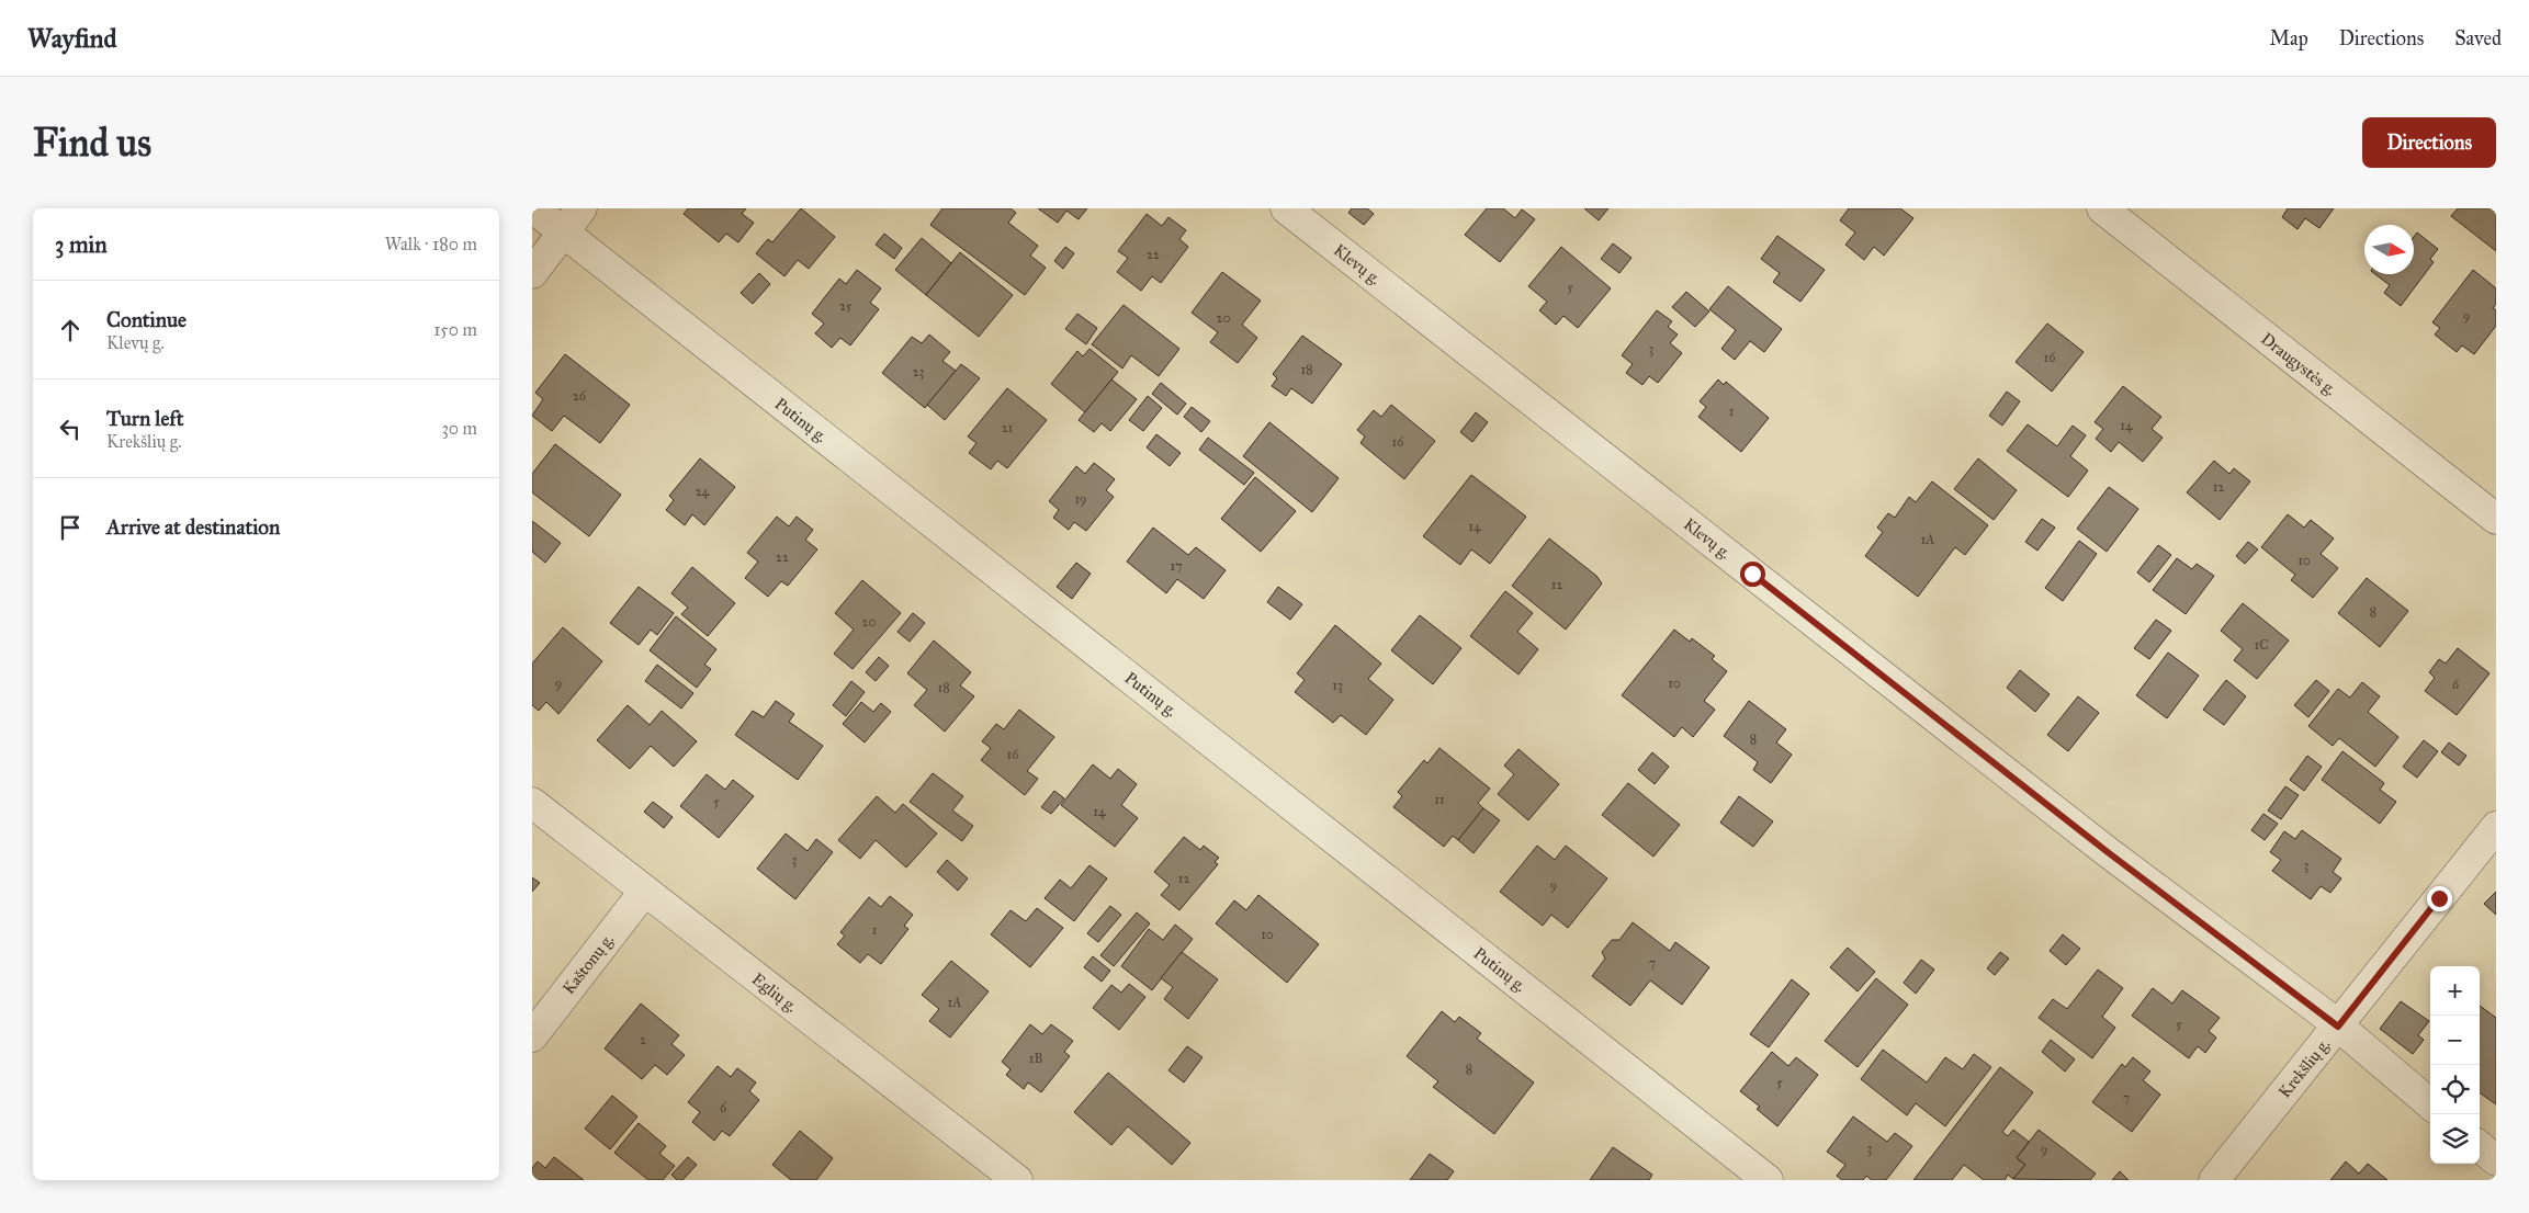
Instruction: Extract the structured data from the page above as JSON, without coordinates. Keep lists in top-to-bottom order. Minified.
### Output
{"streets":{"street":["Klevų g.","Draugystės g.","Putinų g.","Kaštonų g.","Eglių g.","Krekšlių g."]},"crossings":[["Klevų g.","Krekšlių g."],["Kaštonų g.","Eglių g."]],"house_numbers":["22","5","25","9","20","3","16","18","23","26","1","14","21","16","12","24","19","14","1A","22","10","17","12","8","20","1C","9","10","6","13","18","8","16","11","5","14","3","3","12","9","1","10","7","1A","5","2","1B","8","5","7","6","3","9"],"north":"right","page":{"header":"Wayfind","nav":["Map","Directions","Saved"],"buttons":"Directions","title":"Find us","heading":["3 min","Walk · 180 m"],"list":[["Continue","Klevų g.","150 m"],["Turn left","Krekšlių g.","30 m"],"Arrive at destination"],"map_buttons":["+","−"]}}
